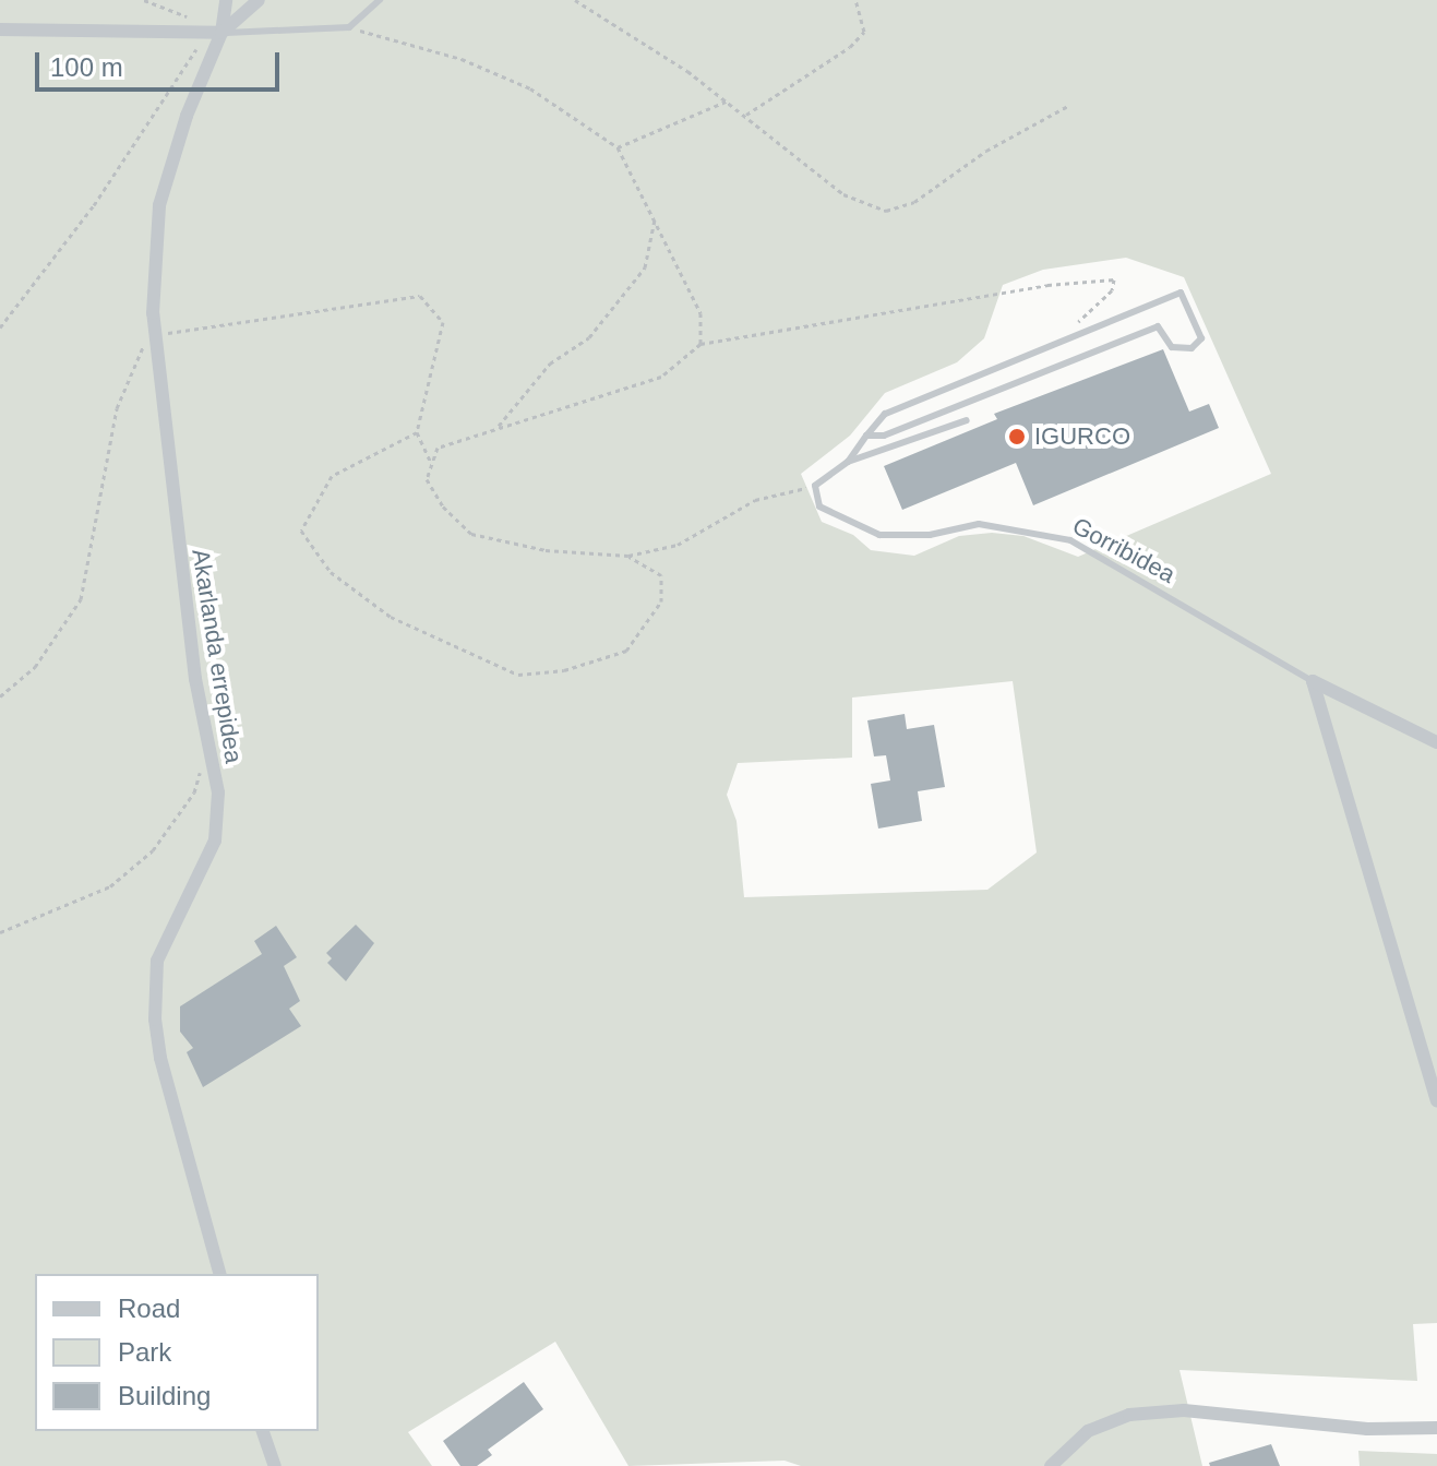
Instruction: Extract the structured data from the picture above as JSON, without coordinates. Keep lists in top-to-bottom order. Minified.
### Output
{"streets":{"street":["Akarlanda errepidea"],"lane":["Gorribidea"]},"places":["IGURCO"],"legend":["Road","Park","Building"],"scale_bar":"100 m"}
